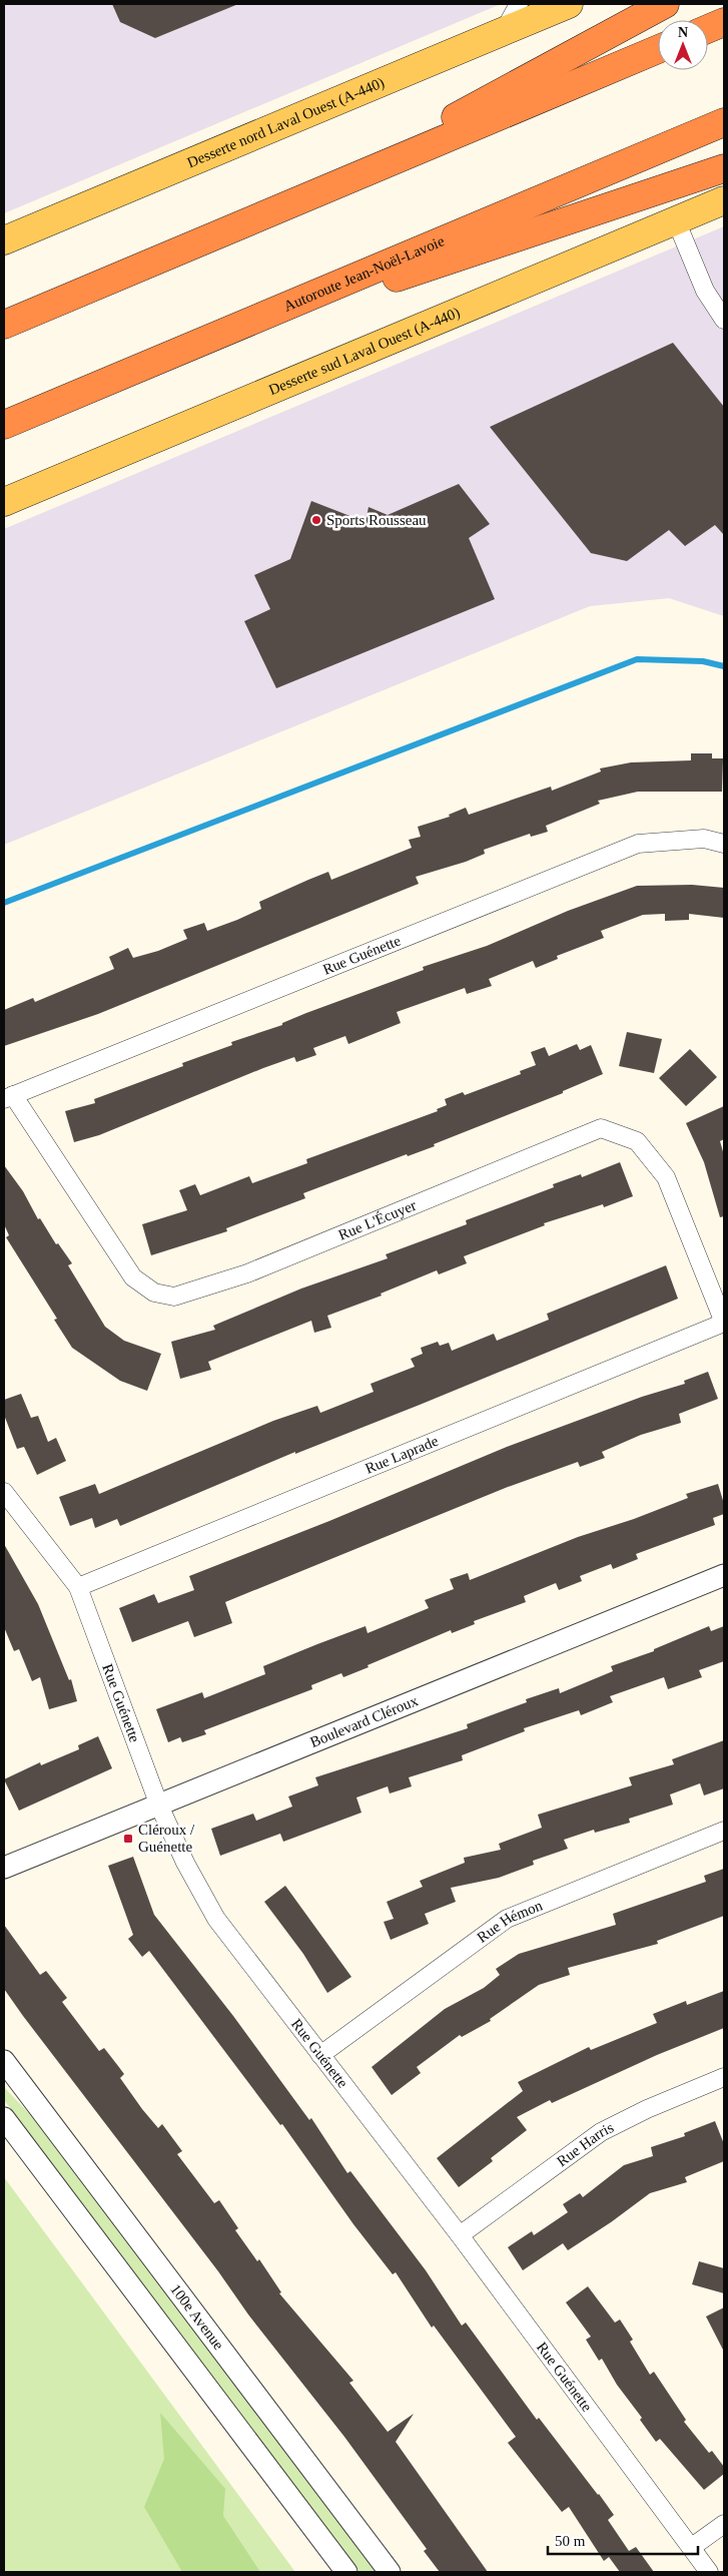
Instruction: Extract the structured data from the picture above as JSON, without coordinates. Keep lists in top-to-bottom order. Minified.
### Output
{"streets":{"highway":["Autoroute Jean-Noël-Lavoie"],"main road":["Desserte nord Laval Ouest (A-440)","Desserte sud Laval Ouest (A-440)"],"street":["Rue Guénette","Rue L'Écuyer","Rue Laprade","Boulevard Cléroux","Rue Hémon","Rue Harris","100e Avenue"]},"crossings":[["Rue Guénette","Rue L'Écuyer"],["Rue Guénette","Rue Laprade"],["Rue Guénette","Boulevard Cléroux"],["Rue Guénette","Rue Hémon"],["Rue Guénette","Rue Harris"],["Rue L'Écuyer","Rue Laprade"]],"places":{"other":["Sports Rousseau"],"transit":["Cléroux / Guénette"]},"scale_bar":"50 m","north":"top"}
